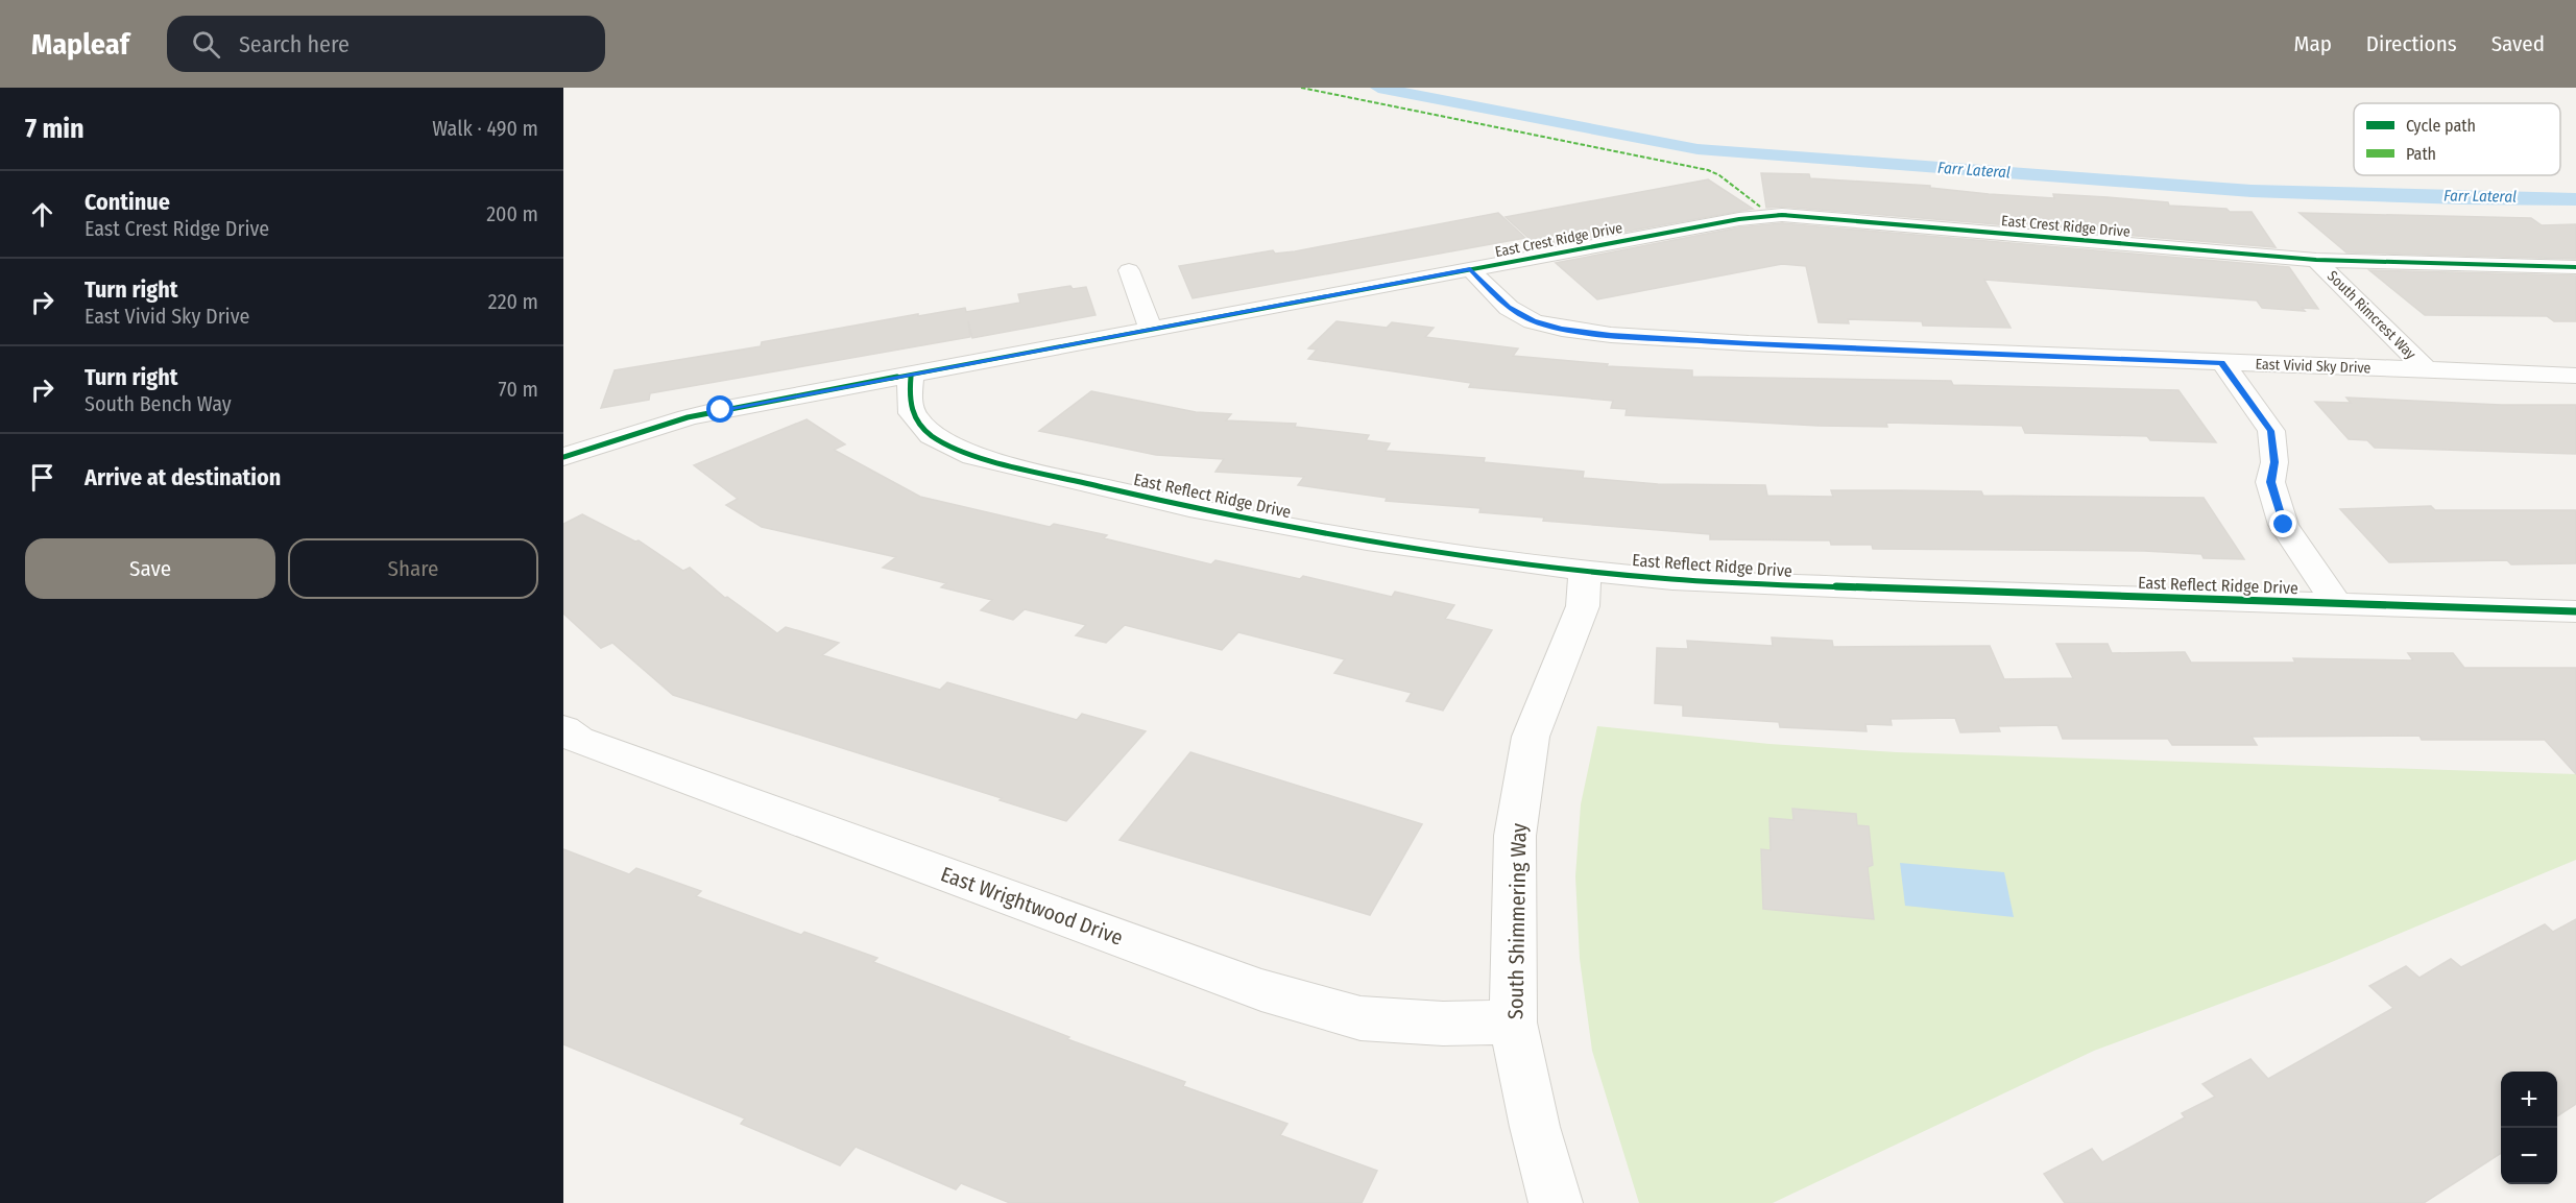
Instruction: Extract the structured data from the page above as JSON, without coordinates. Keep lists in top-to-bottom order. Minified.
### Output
{"streets":{"street":["East Crest Ridge Drive","South Rimcrest Way","East Vivid Sky Drive","East Reflect Ridge Drive","East Wrightwood Drive","South Shimmering Way"]},"crossings":[["East Crest Ridge Drive","South Rimcrest Way"],["East Crest Ridge Drive","East Vivid Sky Drive"],["East Crest Ridge Drive","East Reflect Ridge Drive"],["South Rimcrest Way","East Vivid Sky Drive"],["East Reflect Ridge Drive","South Shimmering Way"],["East Wrightwood Drive","South Shimmering Way"]],"water":["Farr Lateral"],"legend":["Cycle path","Path"],"page":{"header":"Mapleaf","search":"Search here","nav":["Map","Directions","Saved"],"heading":["7 min","Walk · 490 m"],"list":[["Continue","East Crest Ridge Drive","200 m"],["Turn right","East Vivid Sky Drive","220 m"],["Turn right","South Bench Way","70 m"],"Arrive at destination"],"buttons":["Save","Share"],"map_buttons":["+","−"]}}
